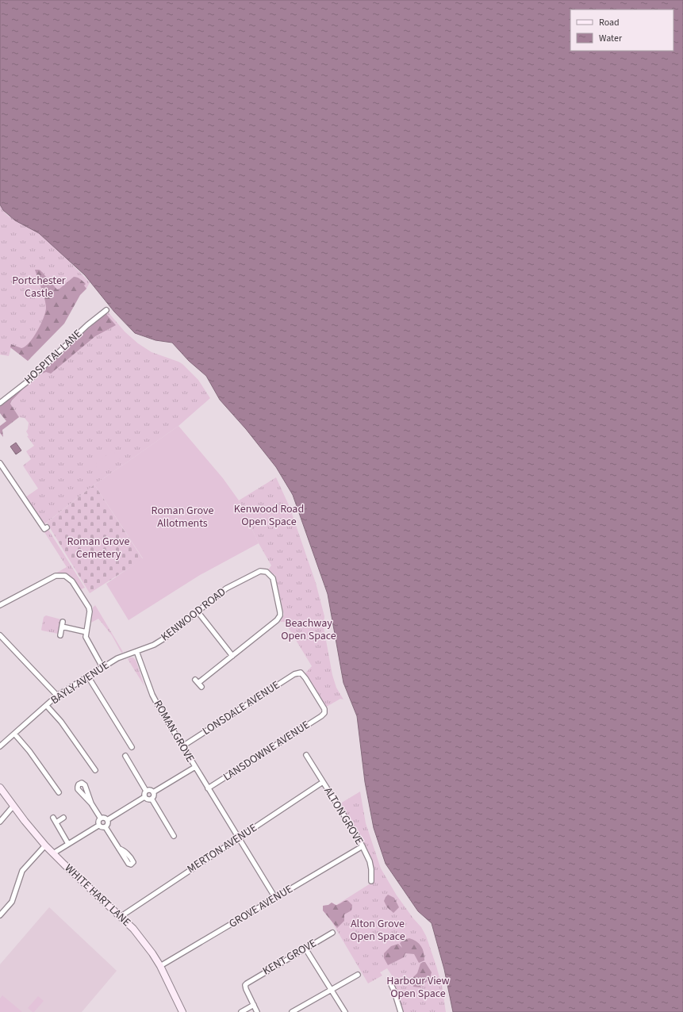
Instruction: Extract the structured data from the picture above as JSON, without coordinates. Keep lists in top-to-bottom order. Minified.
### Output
{"streets":{"street":["HOSPITAL LANE","KENWOOD ROAD","BAYLY AVENUE","LONSDALE AVENUE","ROMAN GROVE","LANSDOWNE AVENUE","ALTON GROVE","MERTON AVENUE","WHITE HART LANE","GROVE AVENUE","KENT GROVE"]},"crossings":[["KENWOOD ROAD","BAYLY AVENUE"],["KENWOOD ROAD","ROMAN GROVE"],["BAYLY AVENUE","ROMAN GROVE"],["LONSDALE AVENUE","ROMAN GROVE"],["LONSDALE AVENUE","LANSDOWNE AVENUE"],["ROMAN GROVE","LANSDOWNE AVENUE"],["ROMAN GROVE","MERTON AVENUE"],["ROMAN GROVE","GROVE AVENUE"],["ALTON GROVE","MERTON AVENUE"],["ALTON GROVE","GROVE AVENUE"],["MERTON AVENUE","WHITE HART LANE"],["WHITE HART LANE","GROVE AVENUE"]],"parks":["Portchester Castle","Kenwood Road Open Space","Roman Grove Allotments","Roman Grove Cemetery","Beachway Open Space","Alton Grove Open Space","Harbour View Open Space"],"legend":["Road","Water"]}
